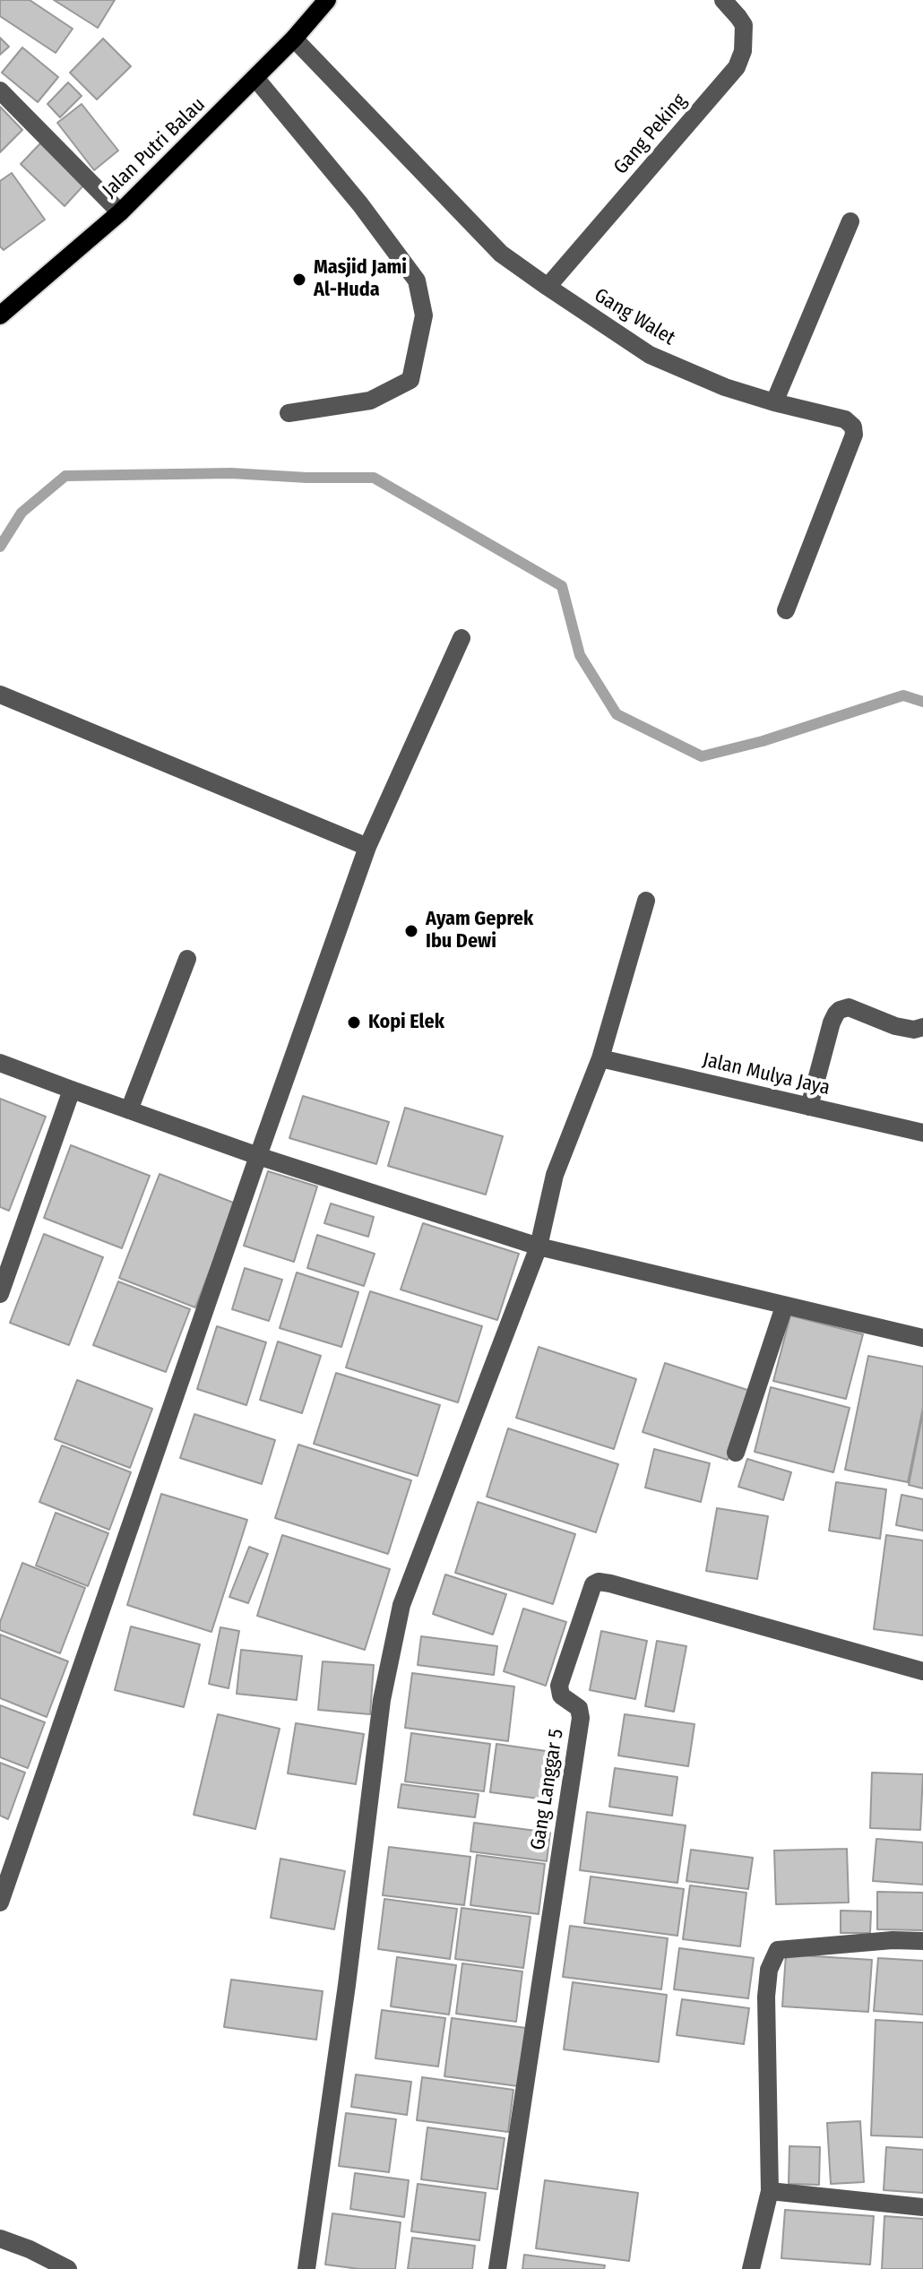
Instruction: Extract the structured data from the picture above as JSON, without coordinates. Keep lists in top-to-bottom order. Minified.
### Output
{"streets":{"main road":["Jalan Putri Balau"],"street":["Gang Peking","Gang Walet","Jalan Mulya Jaya","Gang Langgar 5"]},"crossings":[["Gang Peking","Gang Walet"],["Jalan Putri Balau","Gang Walet"]],"places":["Masjid Jami Al-Huda","Ayam Geprek Ibu Dewi","Kopi Elek"]}
